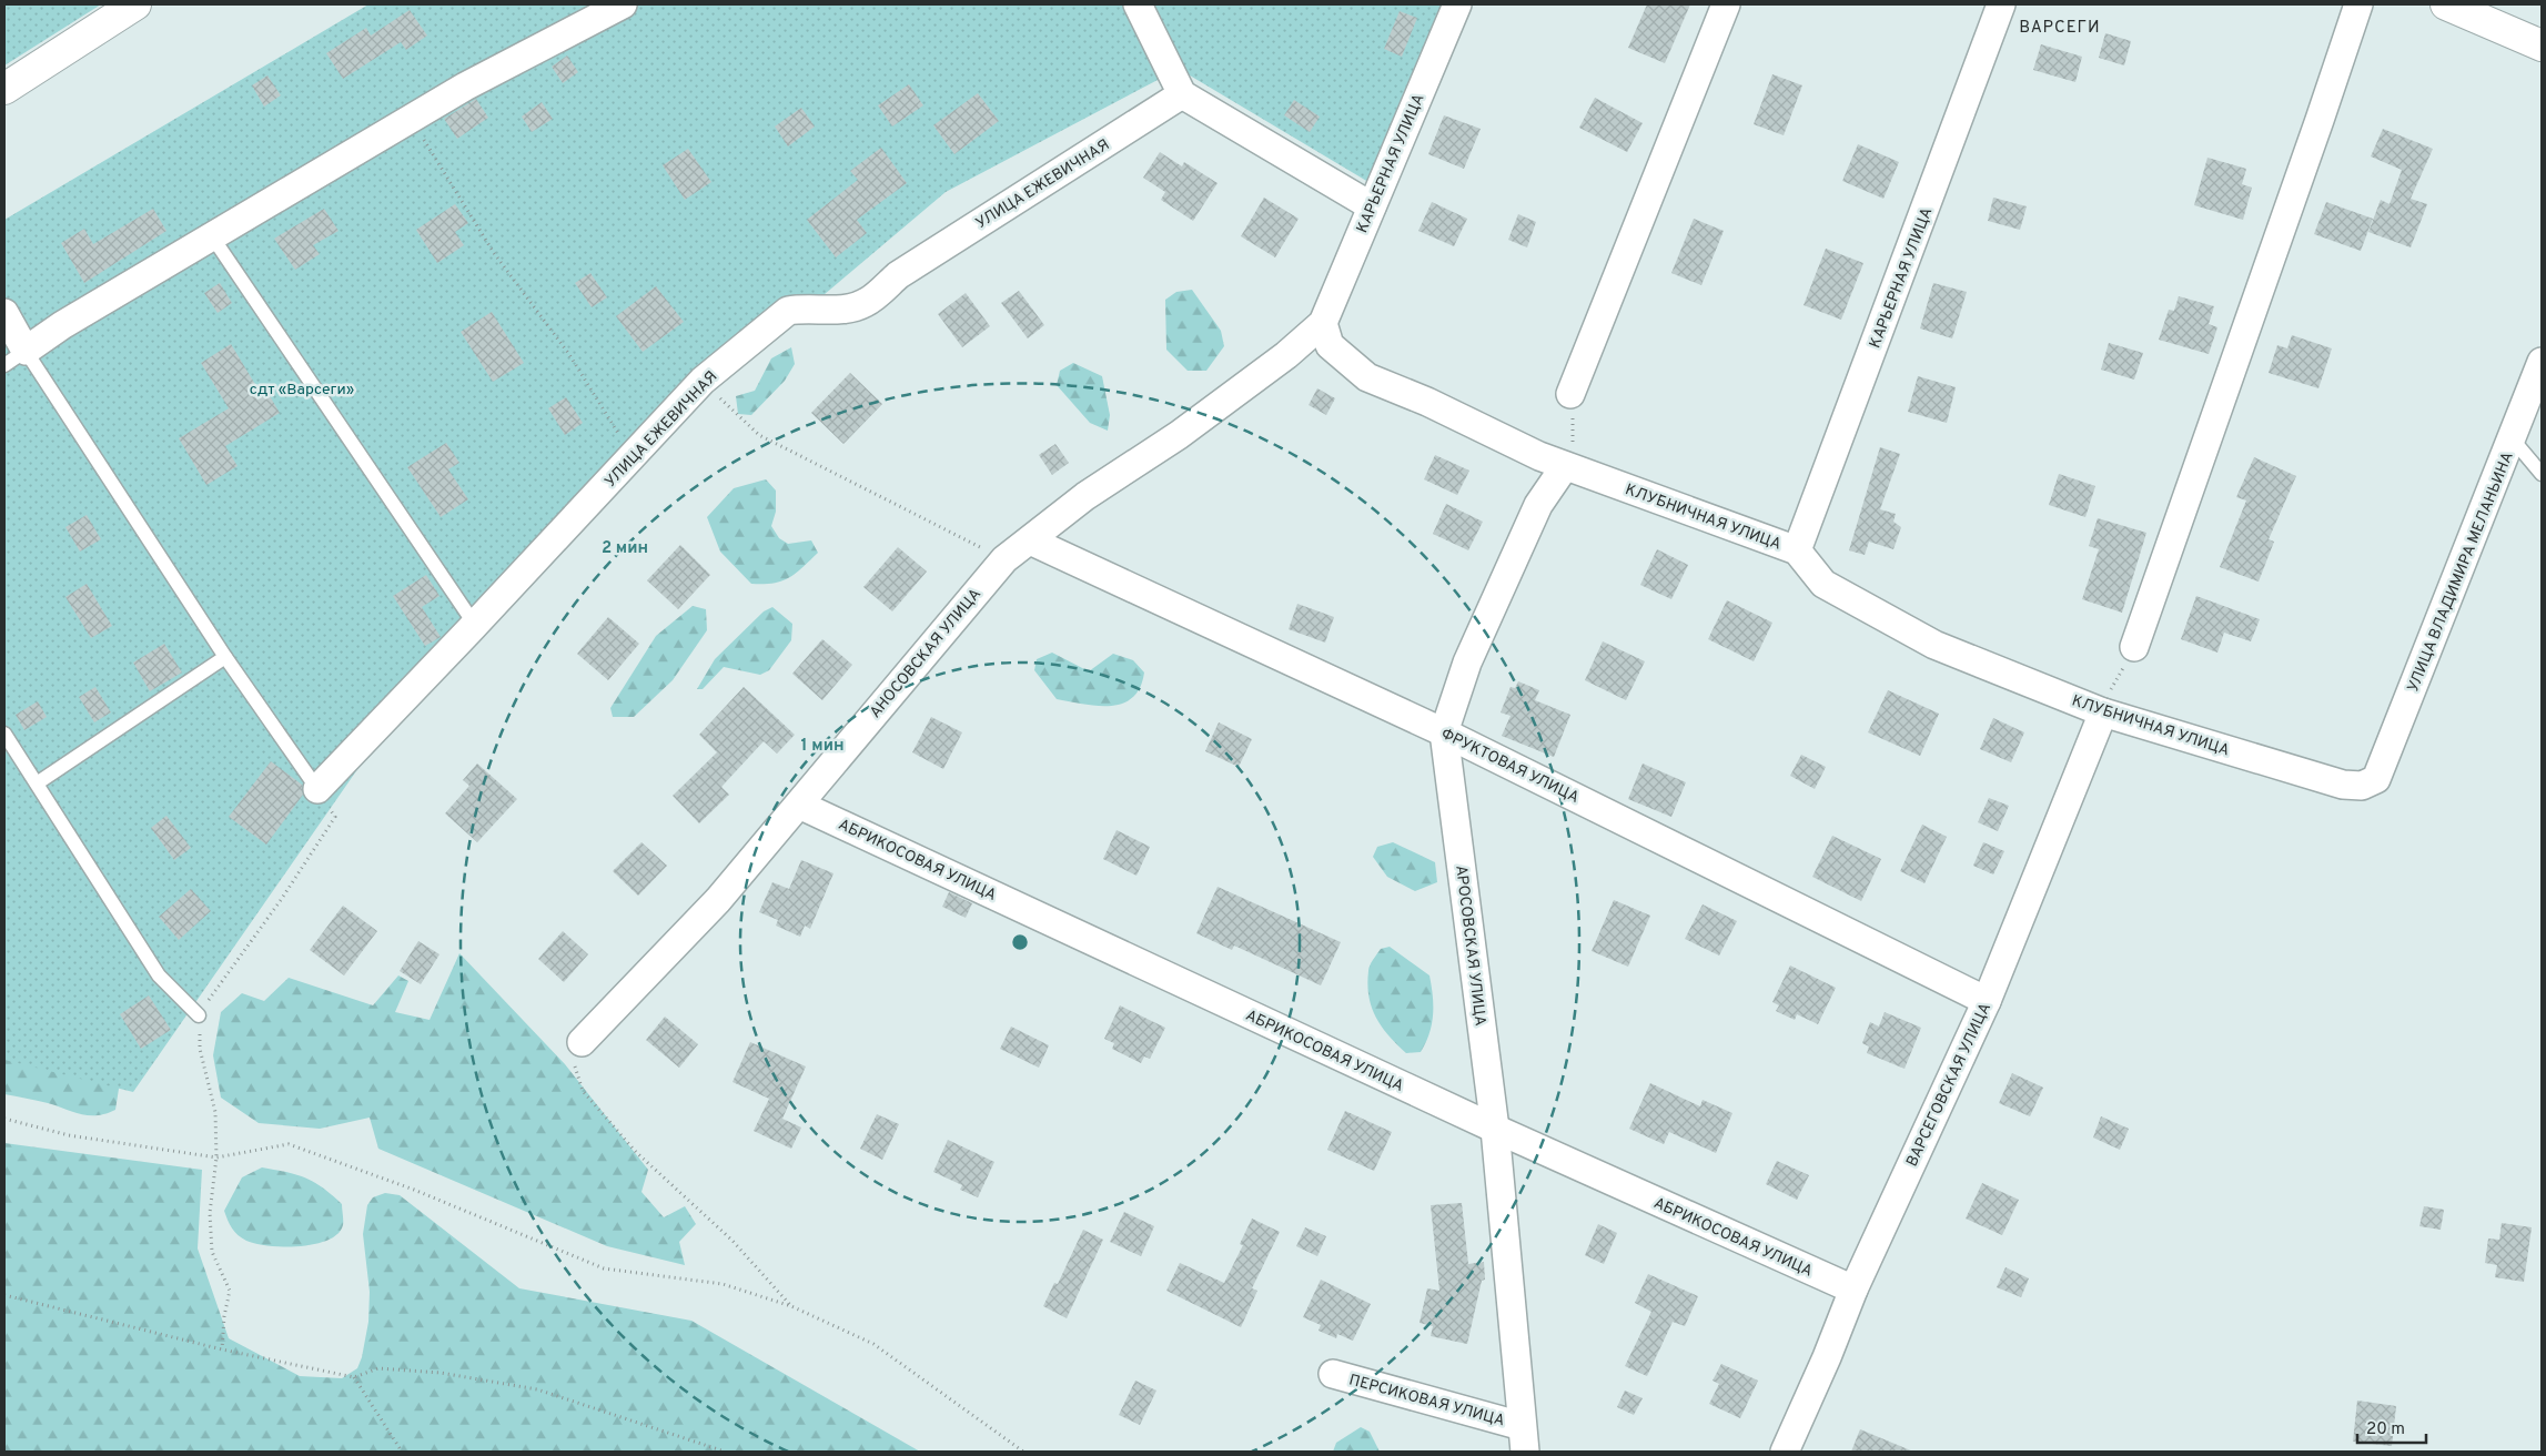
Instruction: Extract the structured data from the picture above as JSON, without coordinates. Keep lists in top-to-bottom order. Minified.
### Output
{"streets":{"street":["КАРЬЕРНАЯ УЛИЦА","УЛИЦА ЕЖЕВИЧНАЯ","КЛУБНИЧНАЯ УЛИЦА","УЛИЦА ВЛАДИМИРА МЕЛАНЬИНА","АНОСОВСКАЯ УЛИЦА","ФРУКТОВАЯ УЛИЦА","АБРИКОСОВАЯ УЛИЦА","АРОСОВСКАЯ УЛИЦА","ВАРСЕГОВСКАЯ УЛИЦА","ПЕРСИКОВАЯ УЛИЦА"]},"crossings":[["КАРЬЕРНАЯ УЛИЦА","КЛУБНИЧНАЯ УЛИЦА"],["КАРЬЕРНАЯ УЛИЦА","АНОСОВСКАЯ УЛИЦА"],["КЛУБНИЧНАЯ УЛИЦА","УЛИЦА ВЛАДИМИРА МЕЛАНЬИНА"],["КЛУБНИЧНАЯ УЛИЦА","АНОСОВСКАЯ УЛИЦА"],["КЛУБНИЧНАЯ УЛИЦА","АРОСОВСКАЯ УЛИЦА"],["КЛУБНИЧНАЯ УЛИЦА","ВАРСЕГОВСКАЯ УЛИЦА"],["АНОСОВСКАЯ УЛИЦА","ФРУКТОВАЯ УЛИЦА"],["АНОСОВСКАЯ УЛИЦА","АБРИКОСОВАЯ УЛИЦА"],["ФРУКТОВАЯ УЛИЦА","АРОСОВСКАЯ УЛИЦА"],["ФРУКТОВАЯ УЛИЦА","ВАРСЕГОВСКАЯ УЛИЦА"],["АБРИКОСОВАЯ УЛИЦА","АРОСОВСКАЯ УЛИЦА"],["АБРИКОСОВАЯ УЛИЦА","ВАРСЕГОВСКАЯ УЛИЦА"],["АРОСОВСКАЯ УЛИЦА","ПЕРСИКОВАЯ УЛИЦА"]],"districts":["ВАРСЕГИ"],"parks":["сдт «Варсеги»"],"scale_bar":"20 m","rings":["2 мин","1 мин"]}
